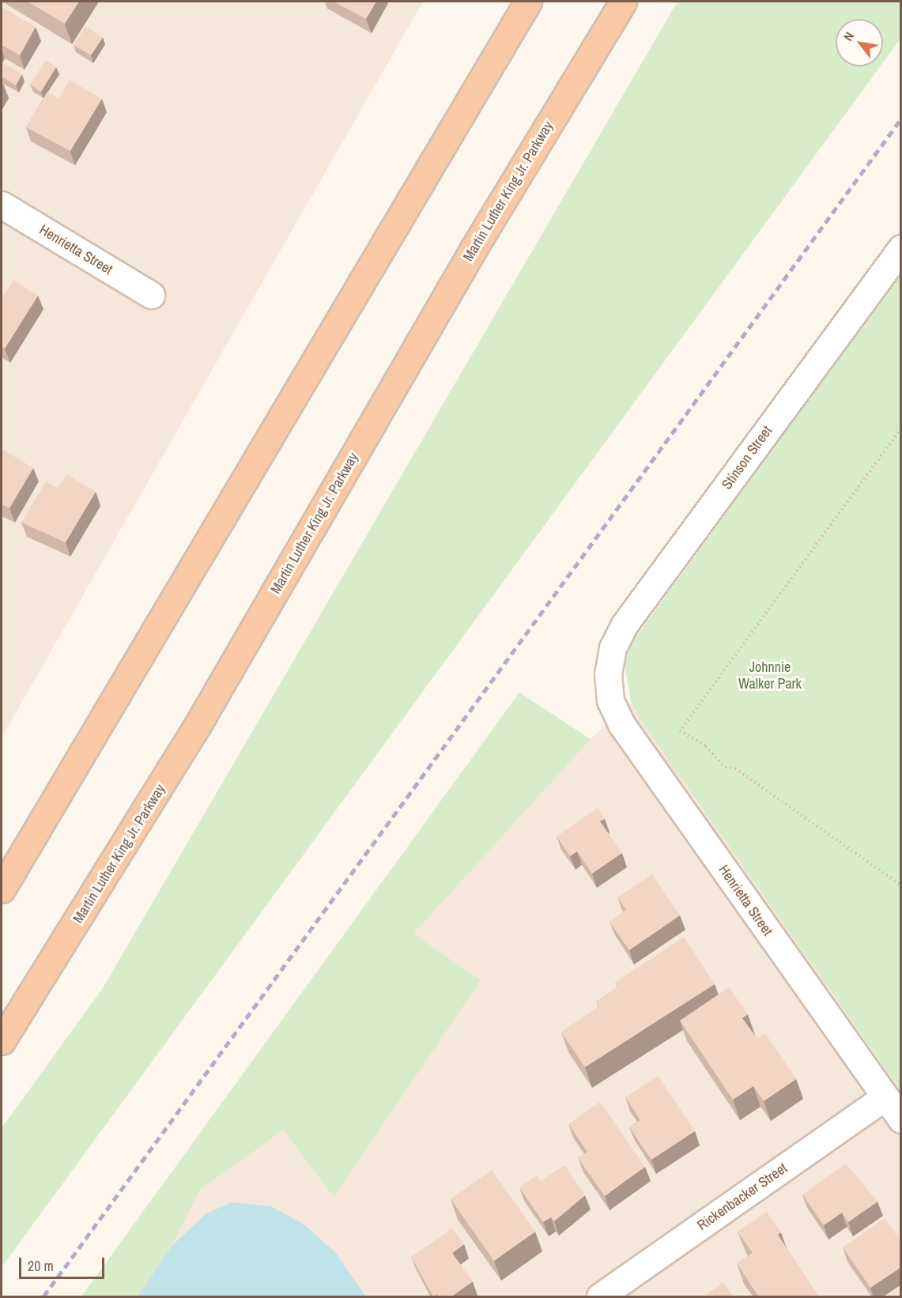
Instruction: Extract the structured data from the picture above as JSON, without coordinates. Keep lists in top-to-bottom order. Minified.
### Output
{"streets":{"highway":["Martin Luther King Jr. Parkway"],"street":["Henrietta Street","Stinson Street","Rickenbacker Street"]},"crossings":[["Henrietta Street","Stinson Street"],["Henrietta Street","Rickenbacker Street"]],"parks":["Johnnie Walker Park"],"scale_bar":"20 m","north":"top left"}
